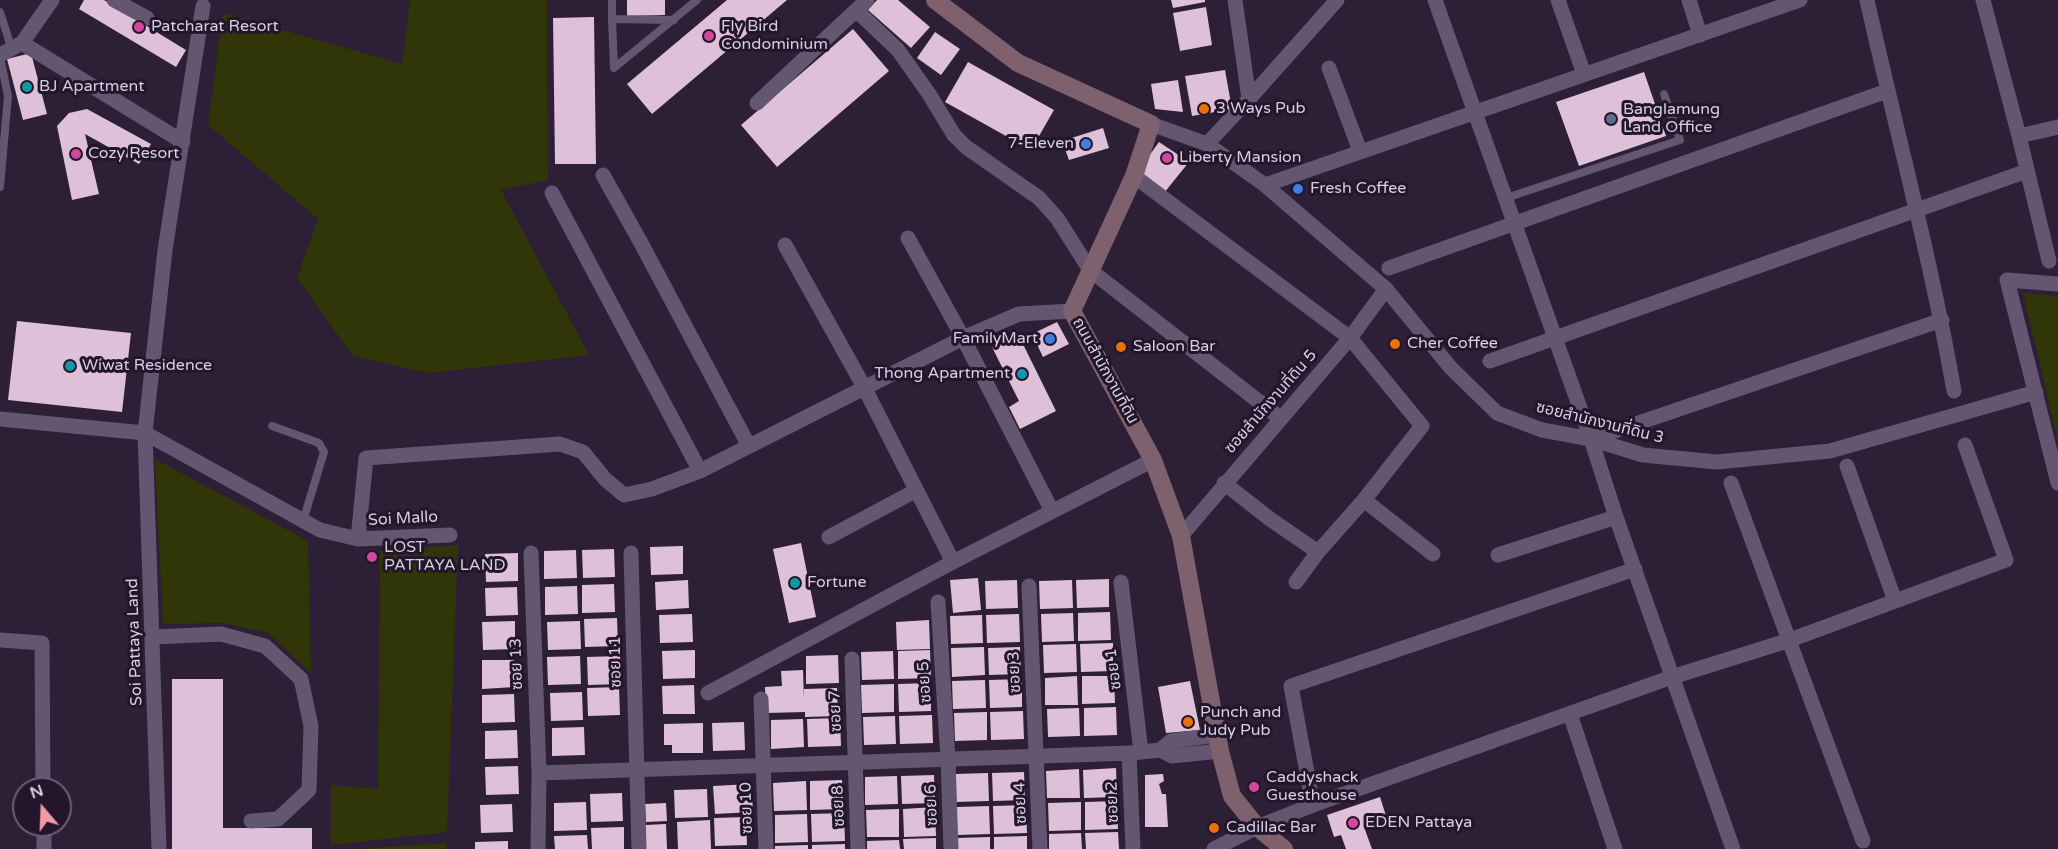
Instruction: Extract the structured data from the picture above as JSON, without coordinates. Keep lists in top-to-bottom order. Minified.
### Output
{"streets":{"street":["ถนนสำนักงานที่ดิน","ซอยสำนักงานที่ดิน 5","ซอยสำนักงานที่ดิน 3","Soi Mallo","Soi Pattaya Land","ซอย 11","ซอย 13","ซอย 1","ซอย 3","ซอย 5","ซอย 7","ซอย 2","ซอย 4","ซอย 6","ซอย 8","ซอย 10"]},"crossings":[["ถนนสำนักงานที่ดิน","ซอยสำนักงานที่ดิน 5"],["ถนนสำนักงานที่ดิน","ซอยสำนักงานที่ดิน 3"],["ซอยสำนักงานที่ดิน 5","ซอยสำนักงานที่ดิน 3"],["Soi Mallo","Soi Pattaya Land"],["ซอย 1","ซอย 2"],["ซอย 3","ซอย 4"],["ซอย 5","ซอย 6"],["ซอย 7","ซอย 8"]],"places":["Patcharat Resort","Fly Bird Condominium","BJ Apartment","3 Ways Pub","Banglamung Land Office","7-Eleven","Cozy Resort","Liberty Mansion","Fresh Coffee","FamilyMart","Cher Coffee","Saloon Bar","Wiwat Residence","Thong Apartment","LOST PATTAYA LAND","Fortune","Punch and Judy Pub","Caddyshack Guesthouse","EDEN Pattaya","Cadillac Bar"],"north":"top"}
